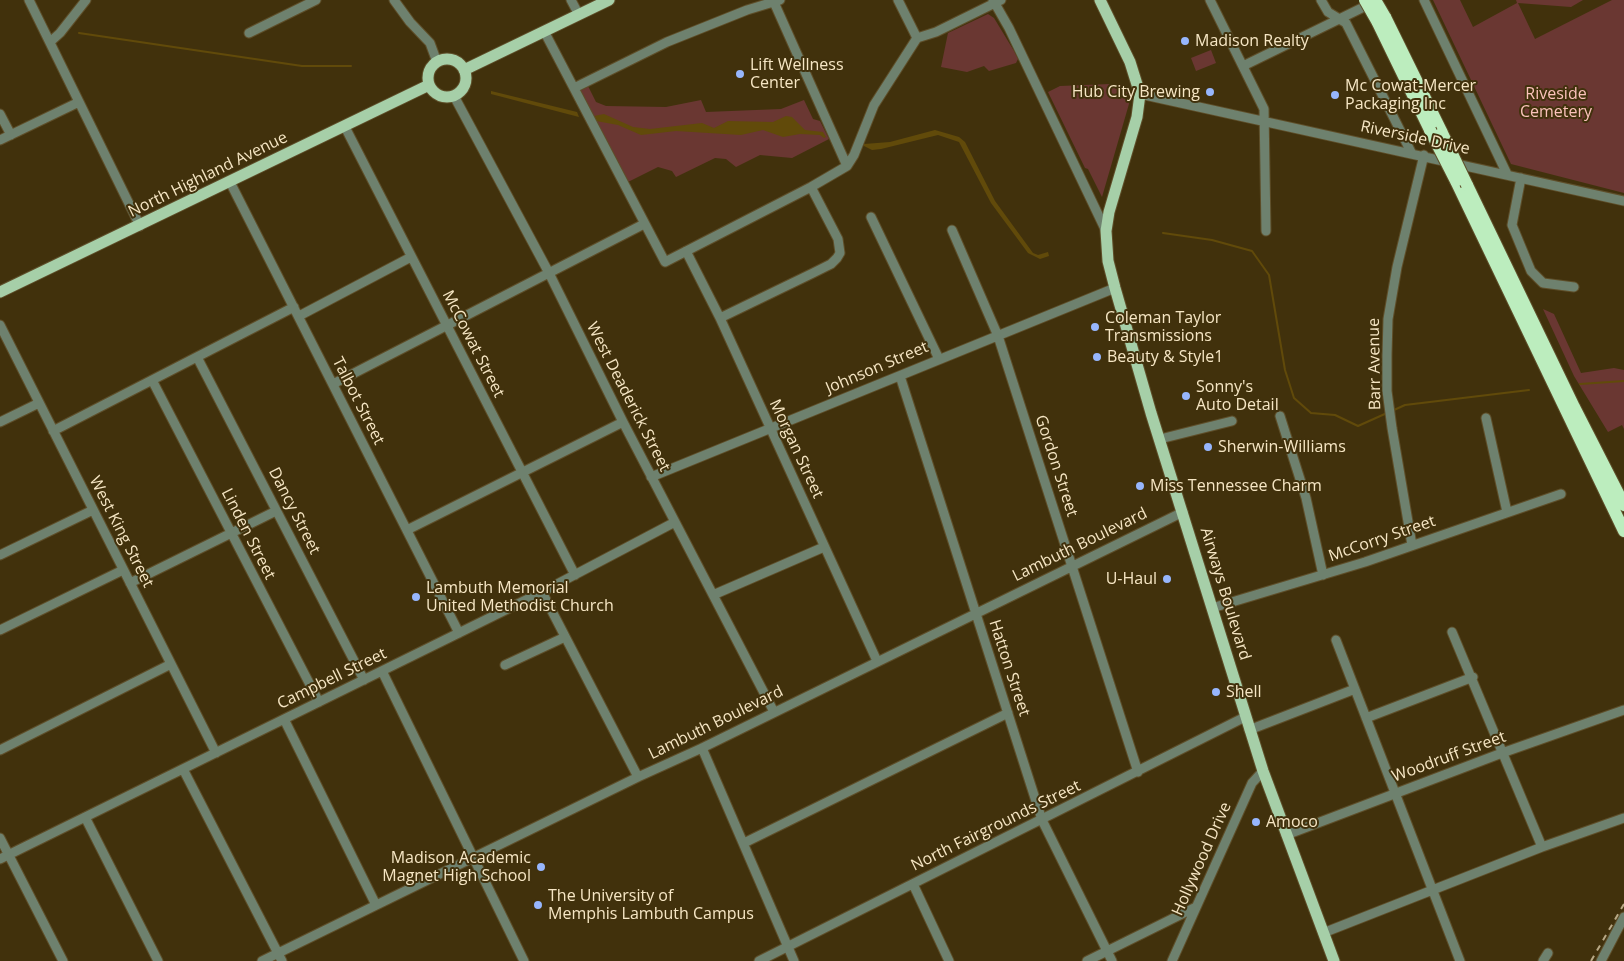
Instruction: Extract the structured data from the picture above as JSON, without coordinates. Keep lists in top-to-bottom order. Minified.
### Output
{"streets":{"main road":["North Highland Avenue","Airways Boulevard"],"street":["Riverside Drive","McCowat Street","Barr Avenue","Johnson Street","West Deaderick Street","Talbot Street","Morgan Street","Gordon Street","Dancy Street","West King Street","Linden Street","McCorry Street","Lambuth Boulevard","Hatton Street","Campbell Street","Woodruff Street","North Fairgrounds Street","Hollywood Drive"]},"crossings":[["Riverside Drive","Barr Avenue"],["Riverside Drive","Airways Boulevard"],["North Highland Avenue","McCowat Street"],["North Highland Avenue","West Deaderick Street"],["North Highland Avenue","Talbot Street"],["McCowat Street","Campbell Street"],["Barr Avenue","McCorry Street"],["Johnson Street","West Deaderick Street"],["Johnson Street","Morgan Street"],["Johnson Street","Gordon Street"],["Johnson Street","Airways Boulevard"],["Johnson Street","Hatton Street"],["West Deaderick Street","Lambuth Boulevard"],["West Deaderick Street","Campbell Street"],["Talbot Street","Campbell Street"],["Morgan Street","Lambuth Boulevard"],["Gordon Street","Lambuth Boulevard"],["Gordon Street","North Fairgrounds Street"],["Dancy Street","Campbell Street"],["West King Street","Campbell Street"],["Linden Street","Campbell Street"],["McCorry Street","Airways Boulevard"],["Lambuth Boulevard","Airways Boulevard"],["Lambuth Boulevard","Hatton Street"],["Airways Boulevard","Woodruff Street"],["Airways Boulevard","North Fairgrounds Street"],["Airways Boulevard","Hollywood Drive"],["Hatton Street","North Fairgrounds Street"]],"parks":["Riveside Cemetery"],"places":["Madison Realty","Lift Wellness Center","Hub City Brewing","Mc Cowat-Mercer Packaging Inc","Coleman Taylor Transmissions","Beauty & Style1","Sonny's Auto Detail","Sherwin-Williams","Miss Tennessee Charm","U-Haul","Lambuth Memorial United Methodist Church","Shell","Amoco","Madison Academic Magnet High School","The University of Memphis Lambuth Campus"]}
